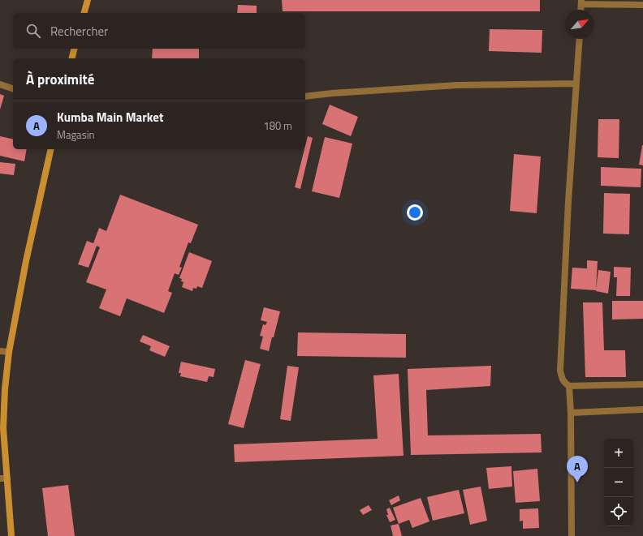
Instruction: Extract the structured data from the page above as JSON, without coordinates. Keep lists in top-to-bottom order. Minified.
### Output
{"north":"top right","page":{"search":"Rechercher","heading":"À proximité","list":[{"mark":"A","name":"Kumba Main Market","note":"Magasin","value":"180 m"}],"map_buttons":["+","−"],"pins":"A"}}
